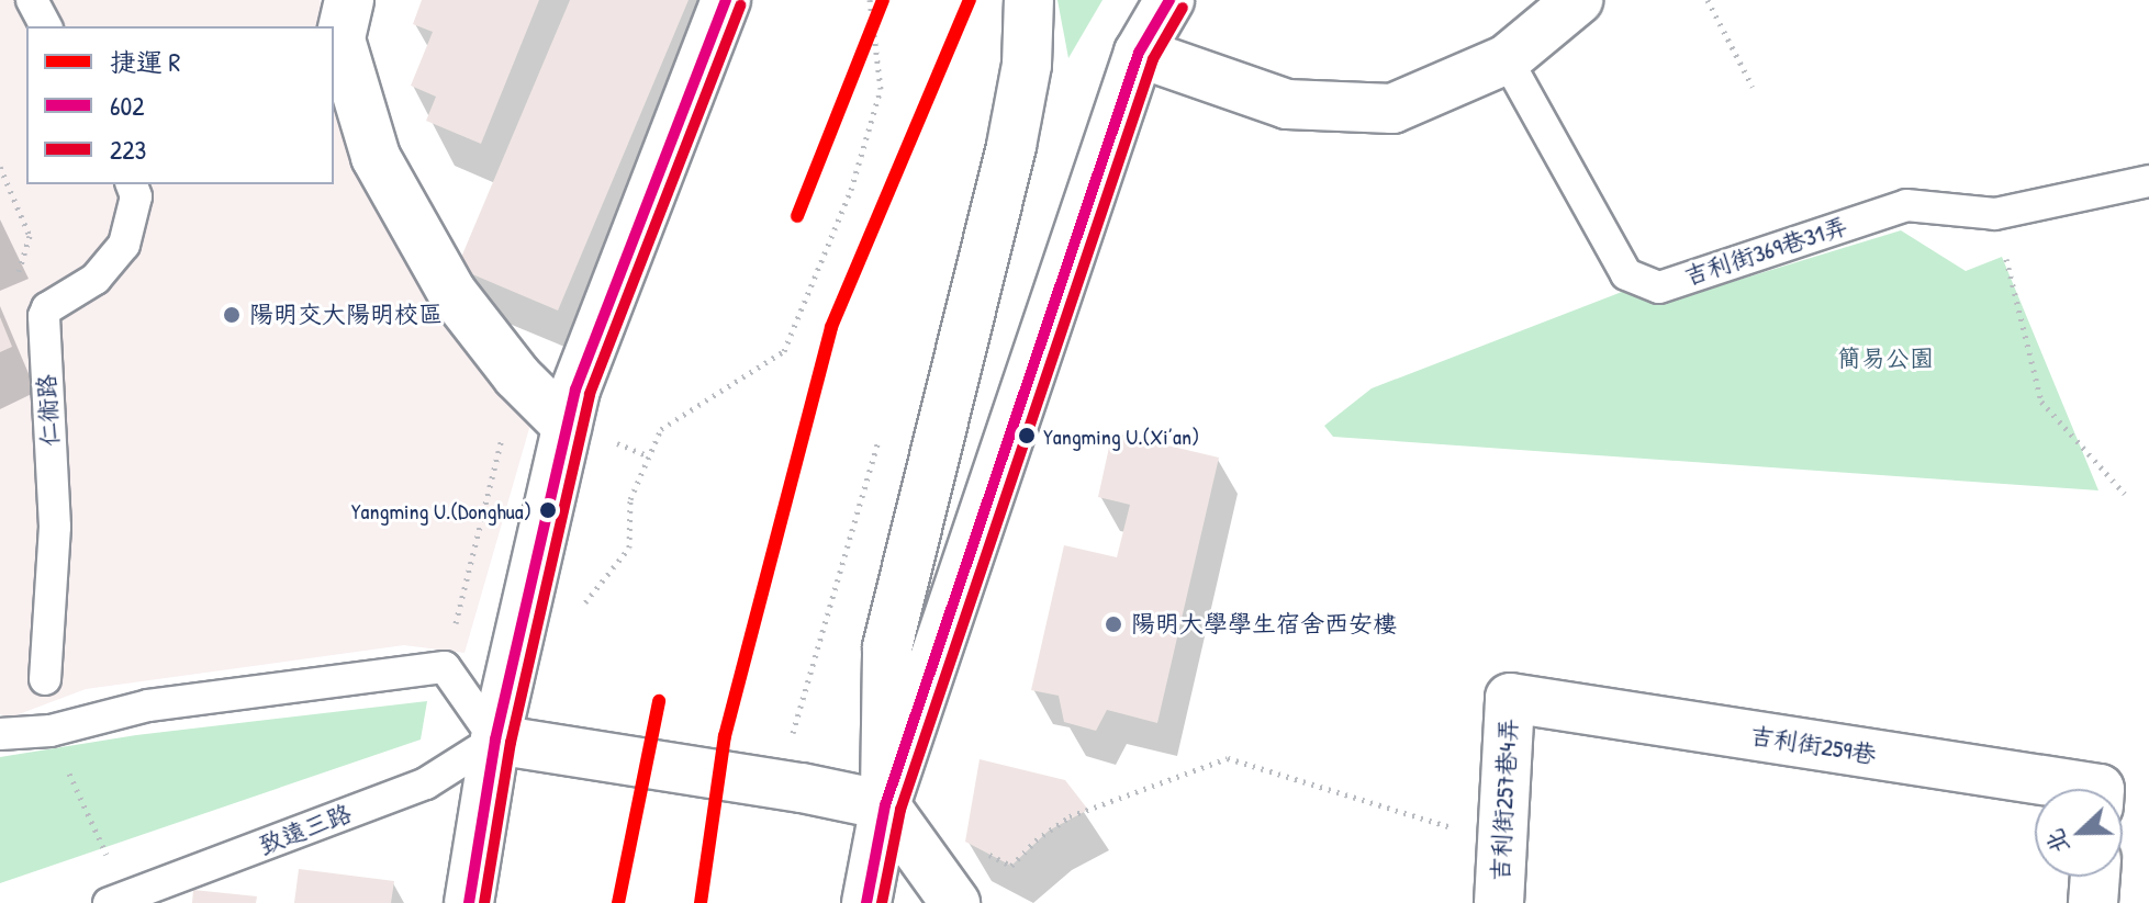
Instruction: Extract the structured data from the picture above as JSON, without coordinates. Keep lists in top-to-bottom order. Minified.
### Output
{"streets":{"street":["吉利街259巷","吉利街257巷4弄"],"lane":["吉利街369巷31弄","仁術路","致遠三路"]},"crossings":[["吉利街259巷","吉利街257巷4弄"]],"parks":["簡易公園"],"places":["陽明交大陽明校區","Yangming U.(Xi’an)","Yangming U.(Donghua)","陽明大學學生宿舍西安樓"],"lines":["metro line R","transit line 602","transit line 223"],"legend":["捷運 R","602","223"],"north":"left"}
